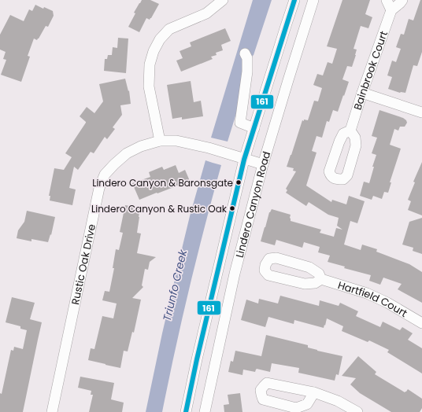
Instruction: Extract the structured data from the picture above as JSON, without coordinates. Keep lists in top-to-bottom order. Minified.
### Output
{"streets":{"street":["Bainbrook Court","Lindero Canyon Road","Rustic Oak Drive","Hartfield Court"]},"crossings":[["Lindero Canyon Road","Rustic Oak Drive"]],"water":["Triunfo Creek"],"places":["Lindero Canyon & Baronsgate","Lindero Canyon & Rustic Oak"],"lines":["transit line 161"]}
